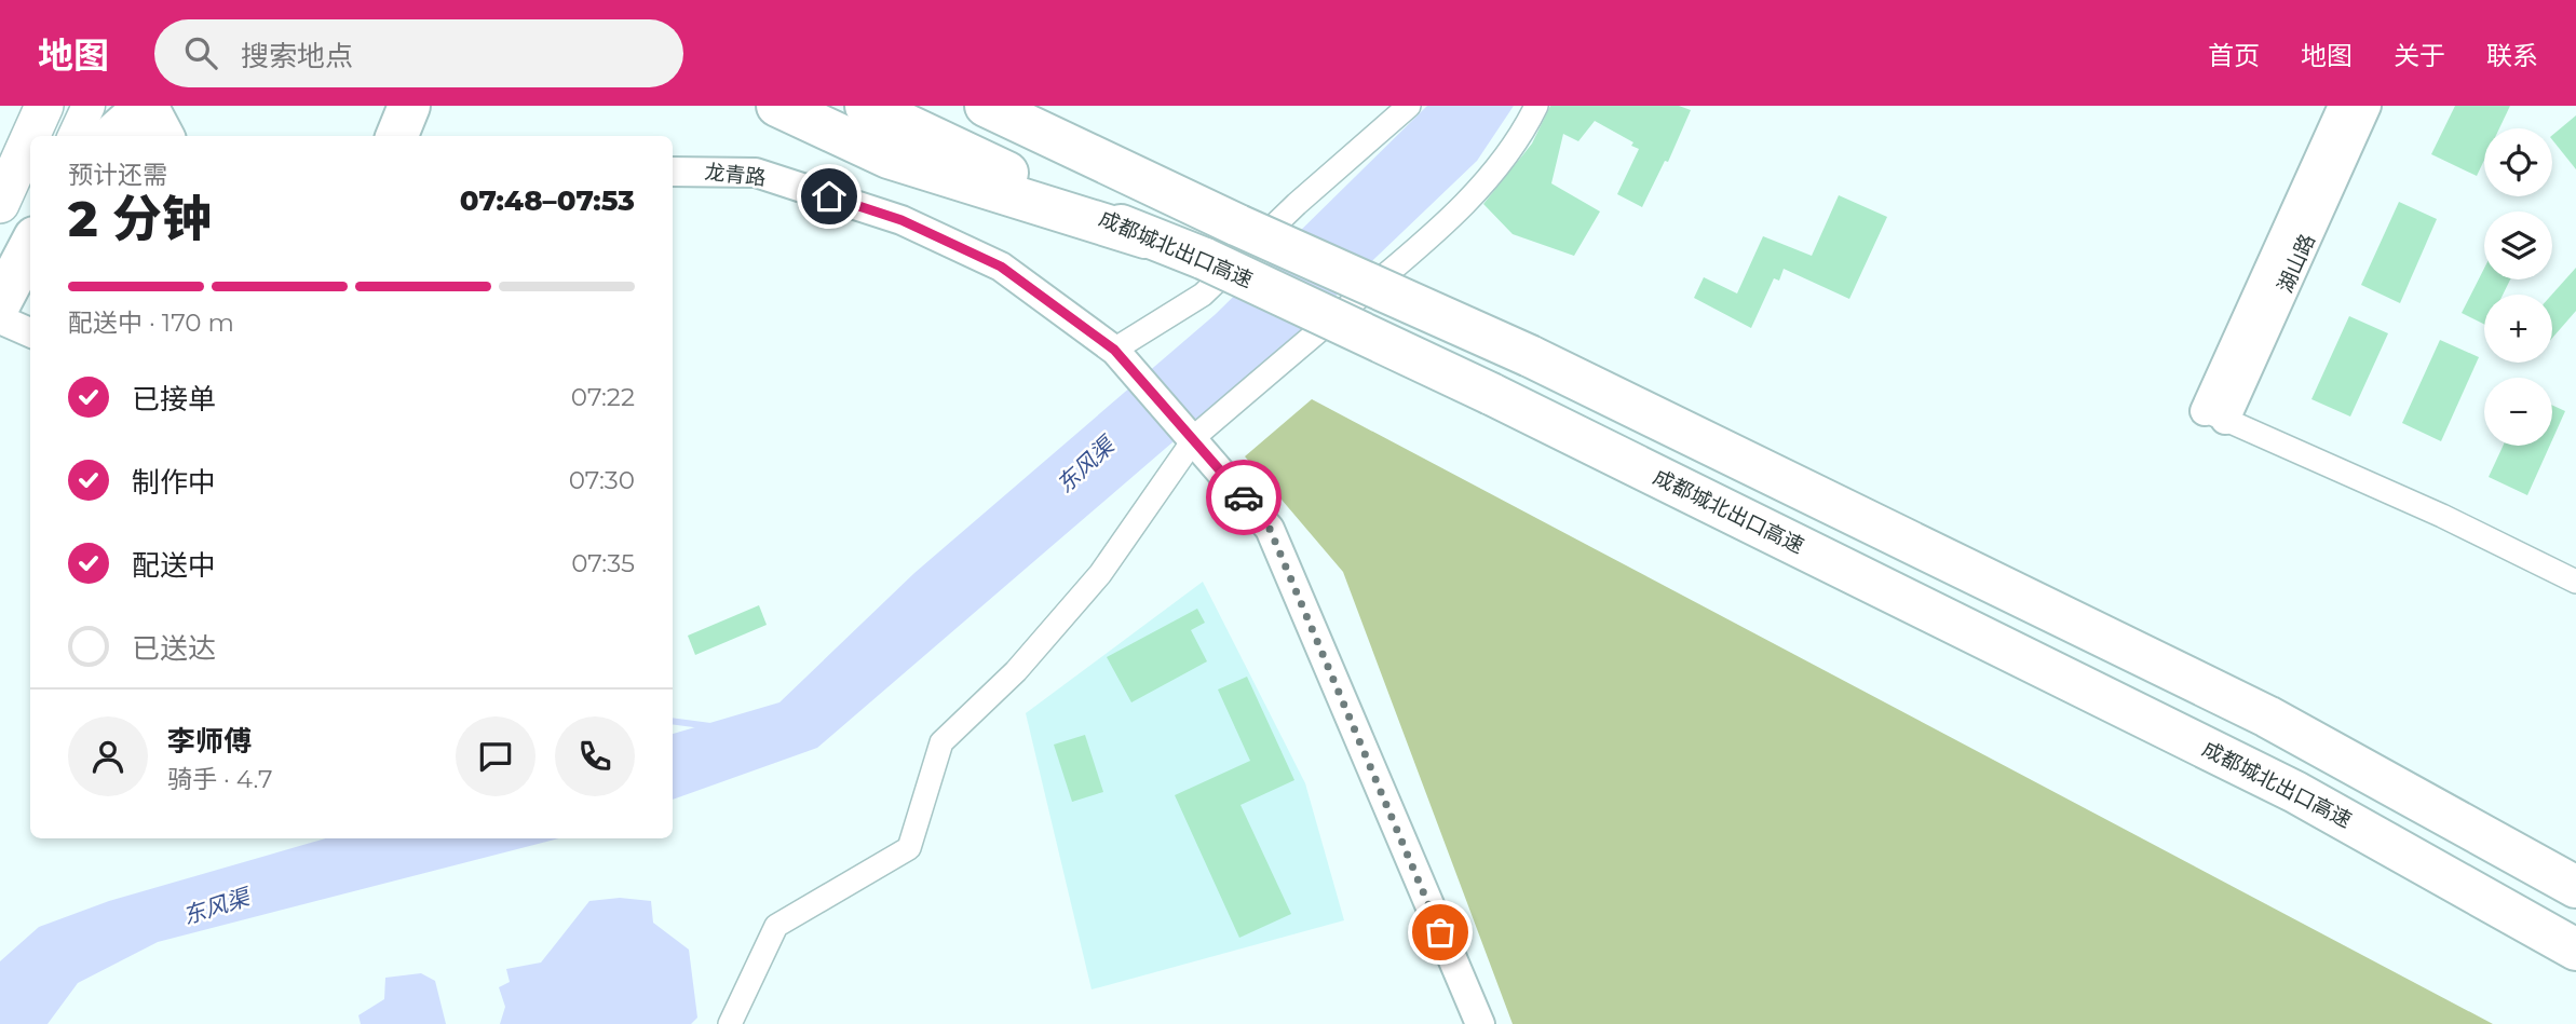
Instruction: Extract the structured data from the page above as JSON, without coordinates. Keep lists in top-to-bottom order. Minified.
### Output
{"streets":{"highway":["成都城北出口高速"],"street":["龙青路","湖山路"]},"water":["东风渠"],"page":{"header":"地图","search":"搜索地点","nav":["首页","地图","关于","联系"],"map_buttons":["+","−"],"heading":["2 分钟","预计还需","07:48–07:53"],"panel":["李师傅","骑手 · 4.7"],"bar":"配送中 · 170 m","list":[["已接单","07:22"],["制作中","07:30"],["配送中","07:35"],"已送达"]}}
